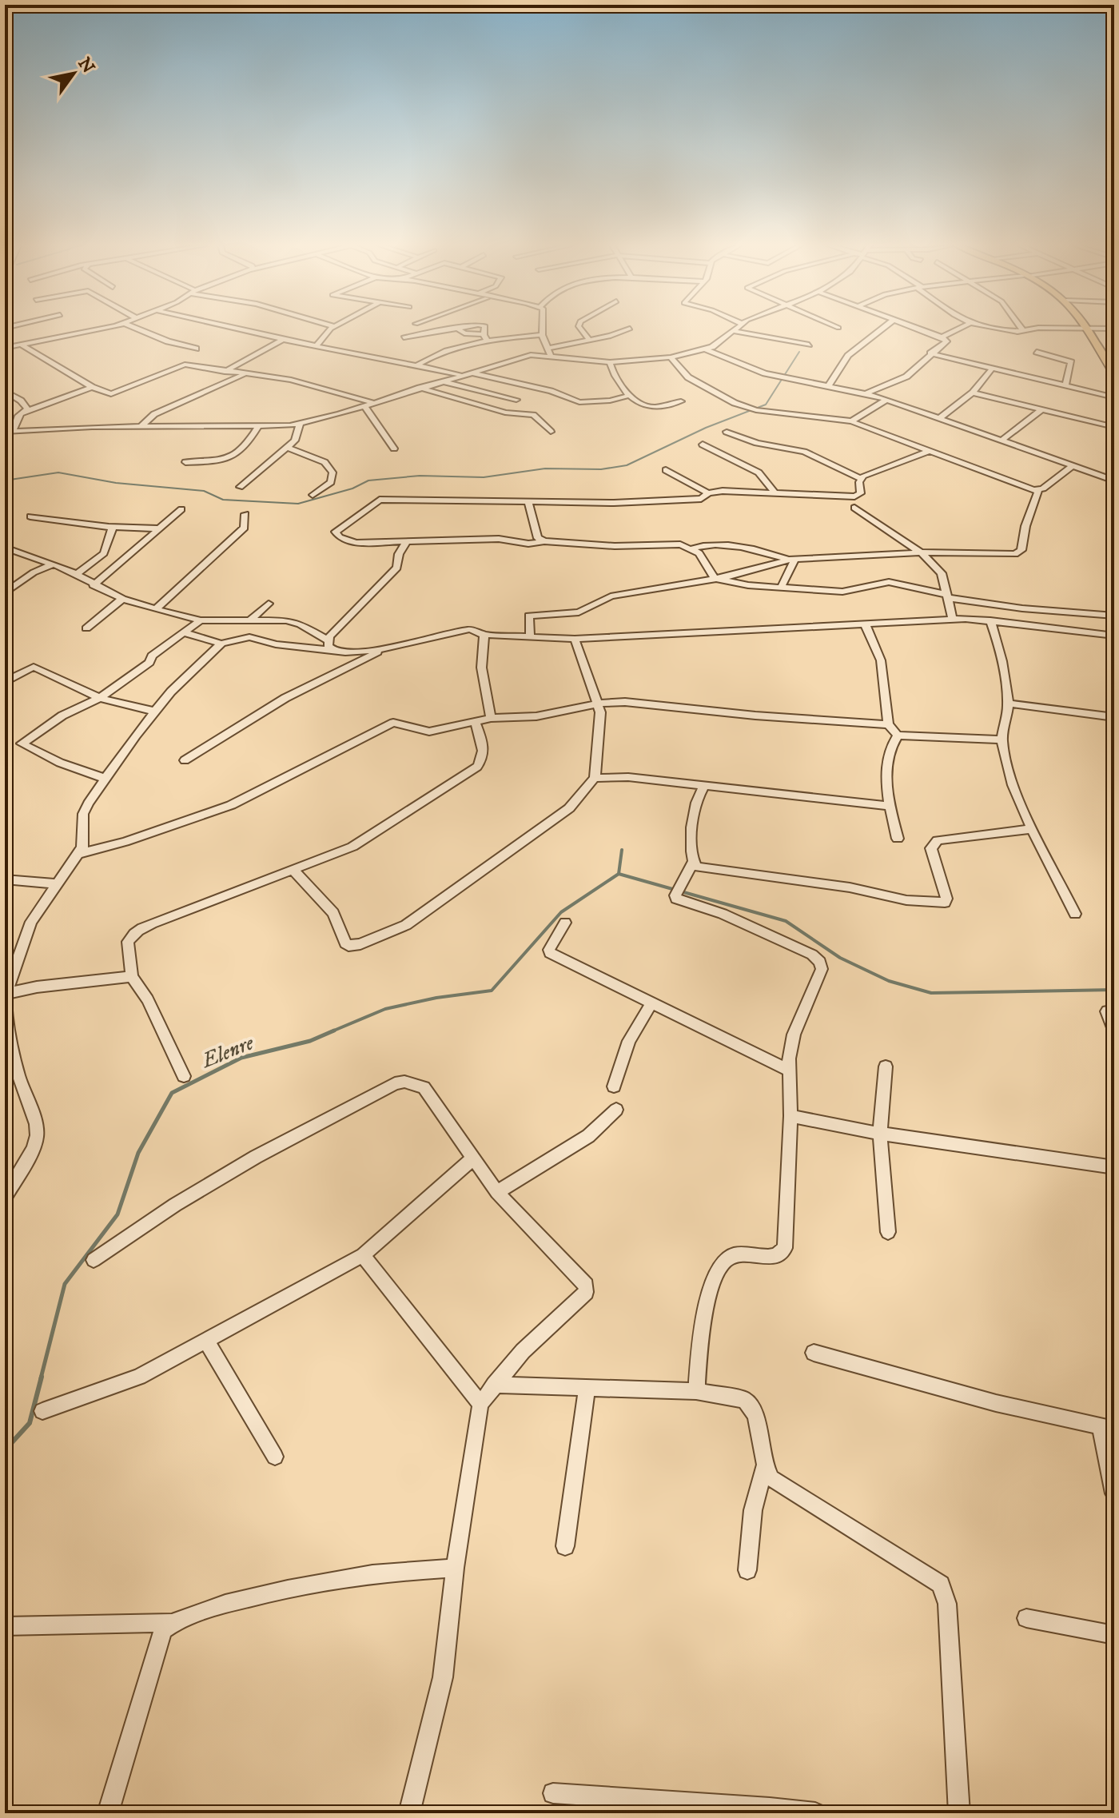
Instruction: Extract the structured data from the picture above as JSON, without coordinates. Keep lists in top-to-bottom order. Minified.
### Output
{"water":["Elenre"],"north":"top right"}
